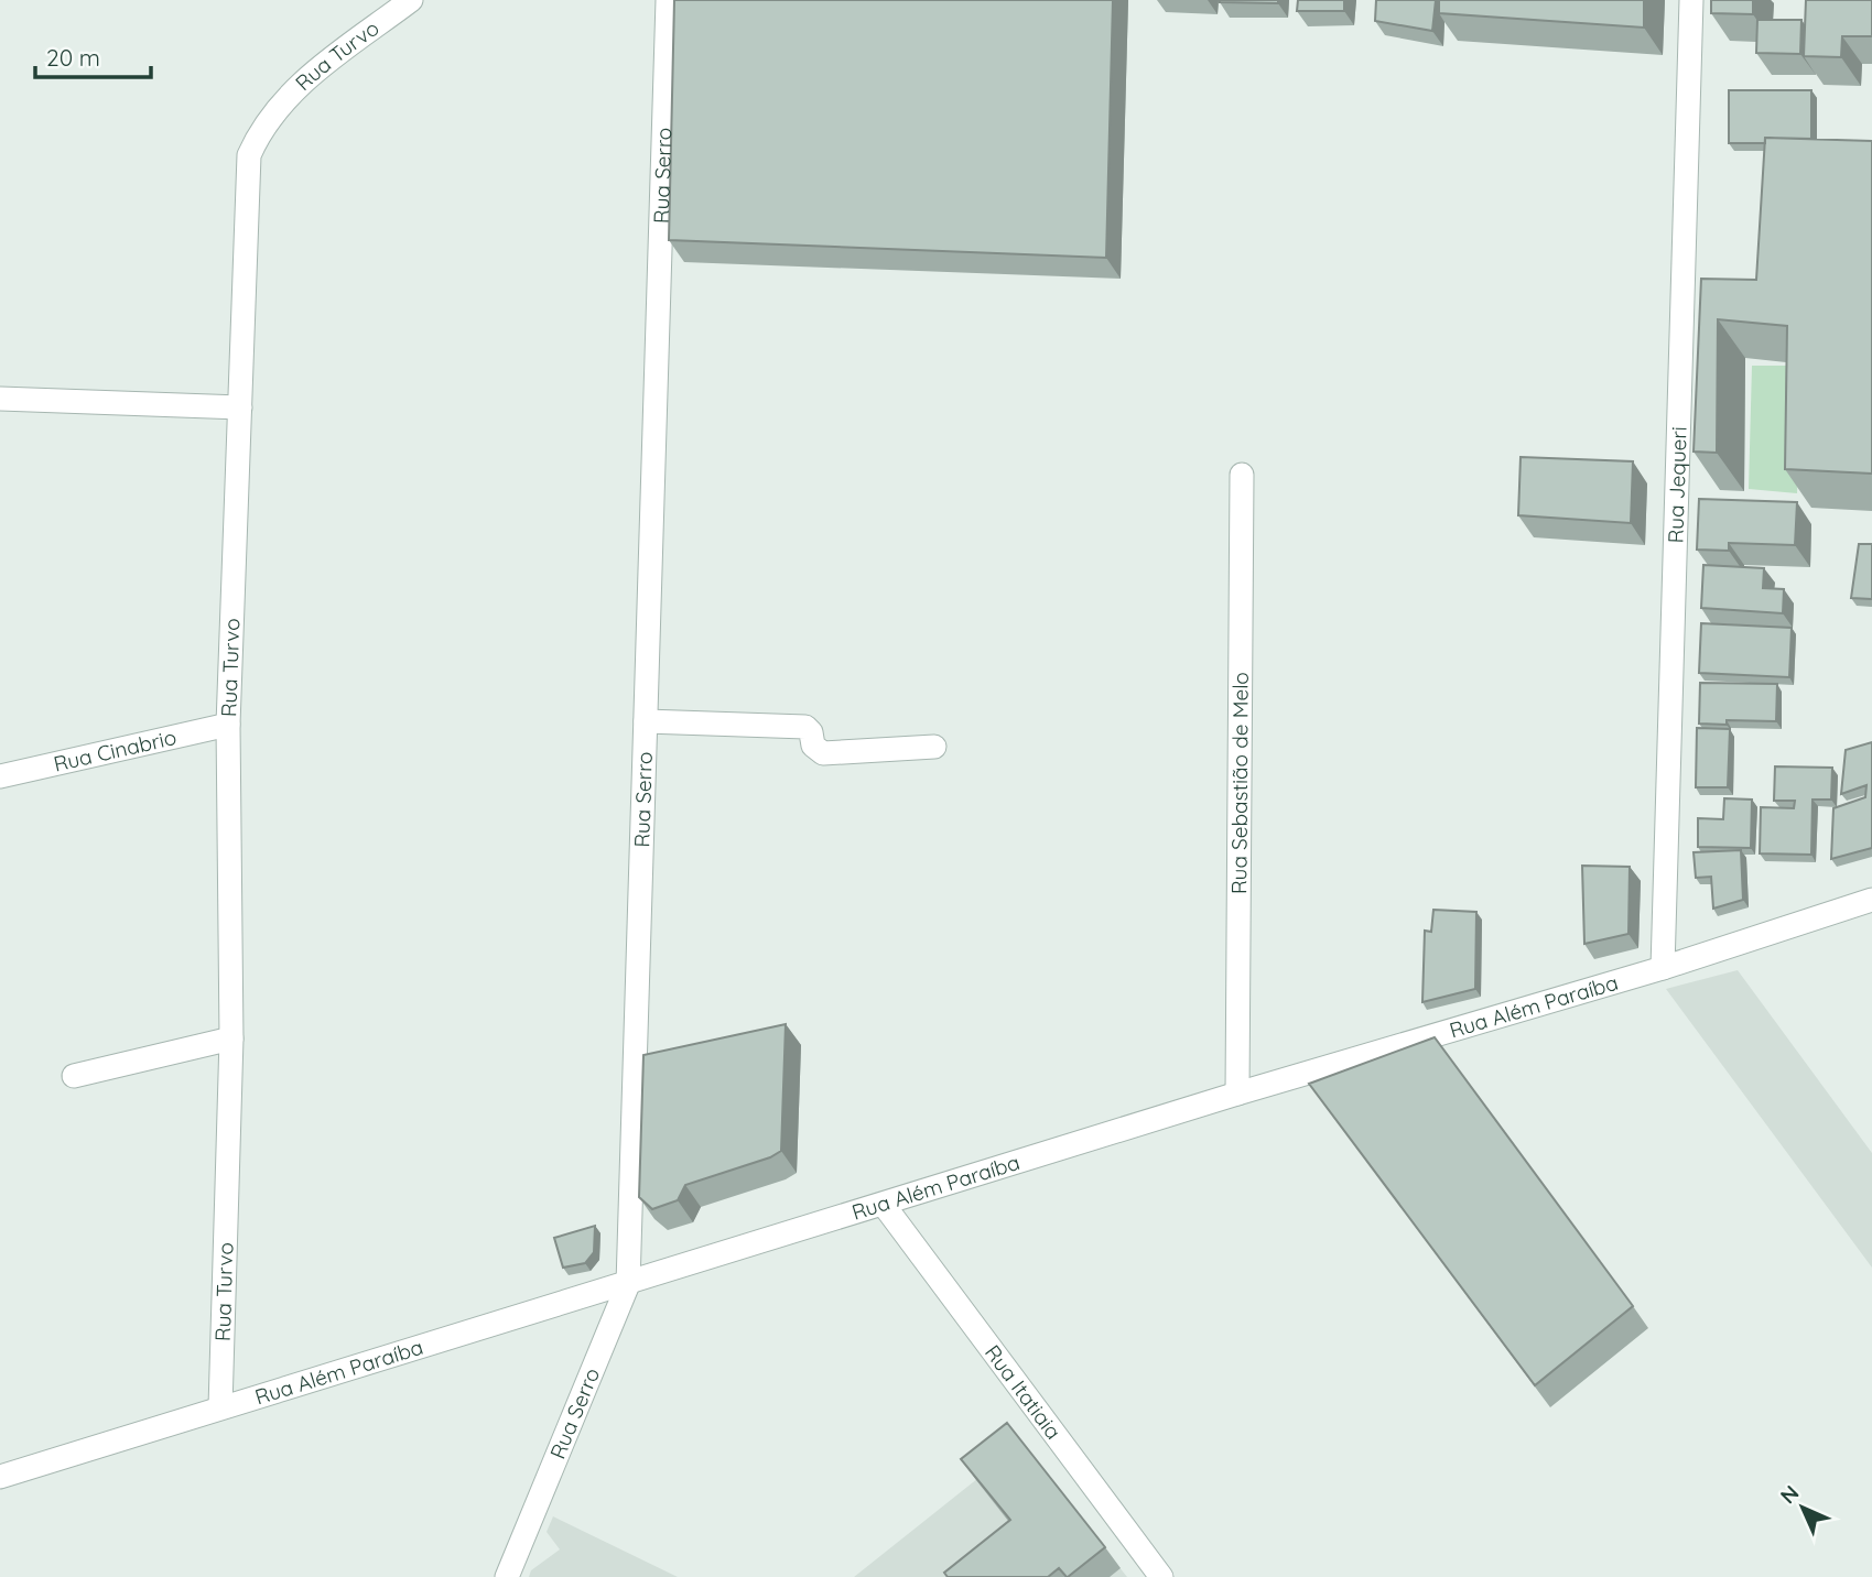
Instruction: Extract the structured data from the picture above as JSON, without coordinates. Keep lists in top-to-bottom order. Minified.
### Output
{"streets":{"street":["Rua Turvo","Rua Serro","Rua Jequeri","Rua Cinabrio","Rua Sebastião de Melo","Rua Além Paraíba","Rua Itatiaia"]},"crossings":[["Rua Turvo","Rua Cinabrio"],["Rua Turvo","Rua Além Paraíba"],["Rua Serro","Rua Além Paraíba"],["Rua Jequeri","Rua Além Paraíba"],["Rua Sebastião de Melo","Rua Além Paraíba"],["Rua Além Paraíba","Rua Itatiaia"]],"scale_bar":"20 m","north":"top left"}
